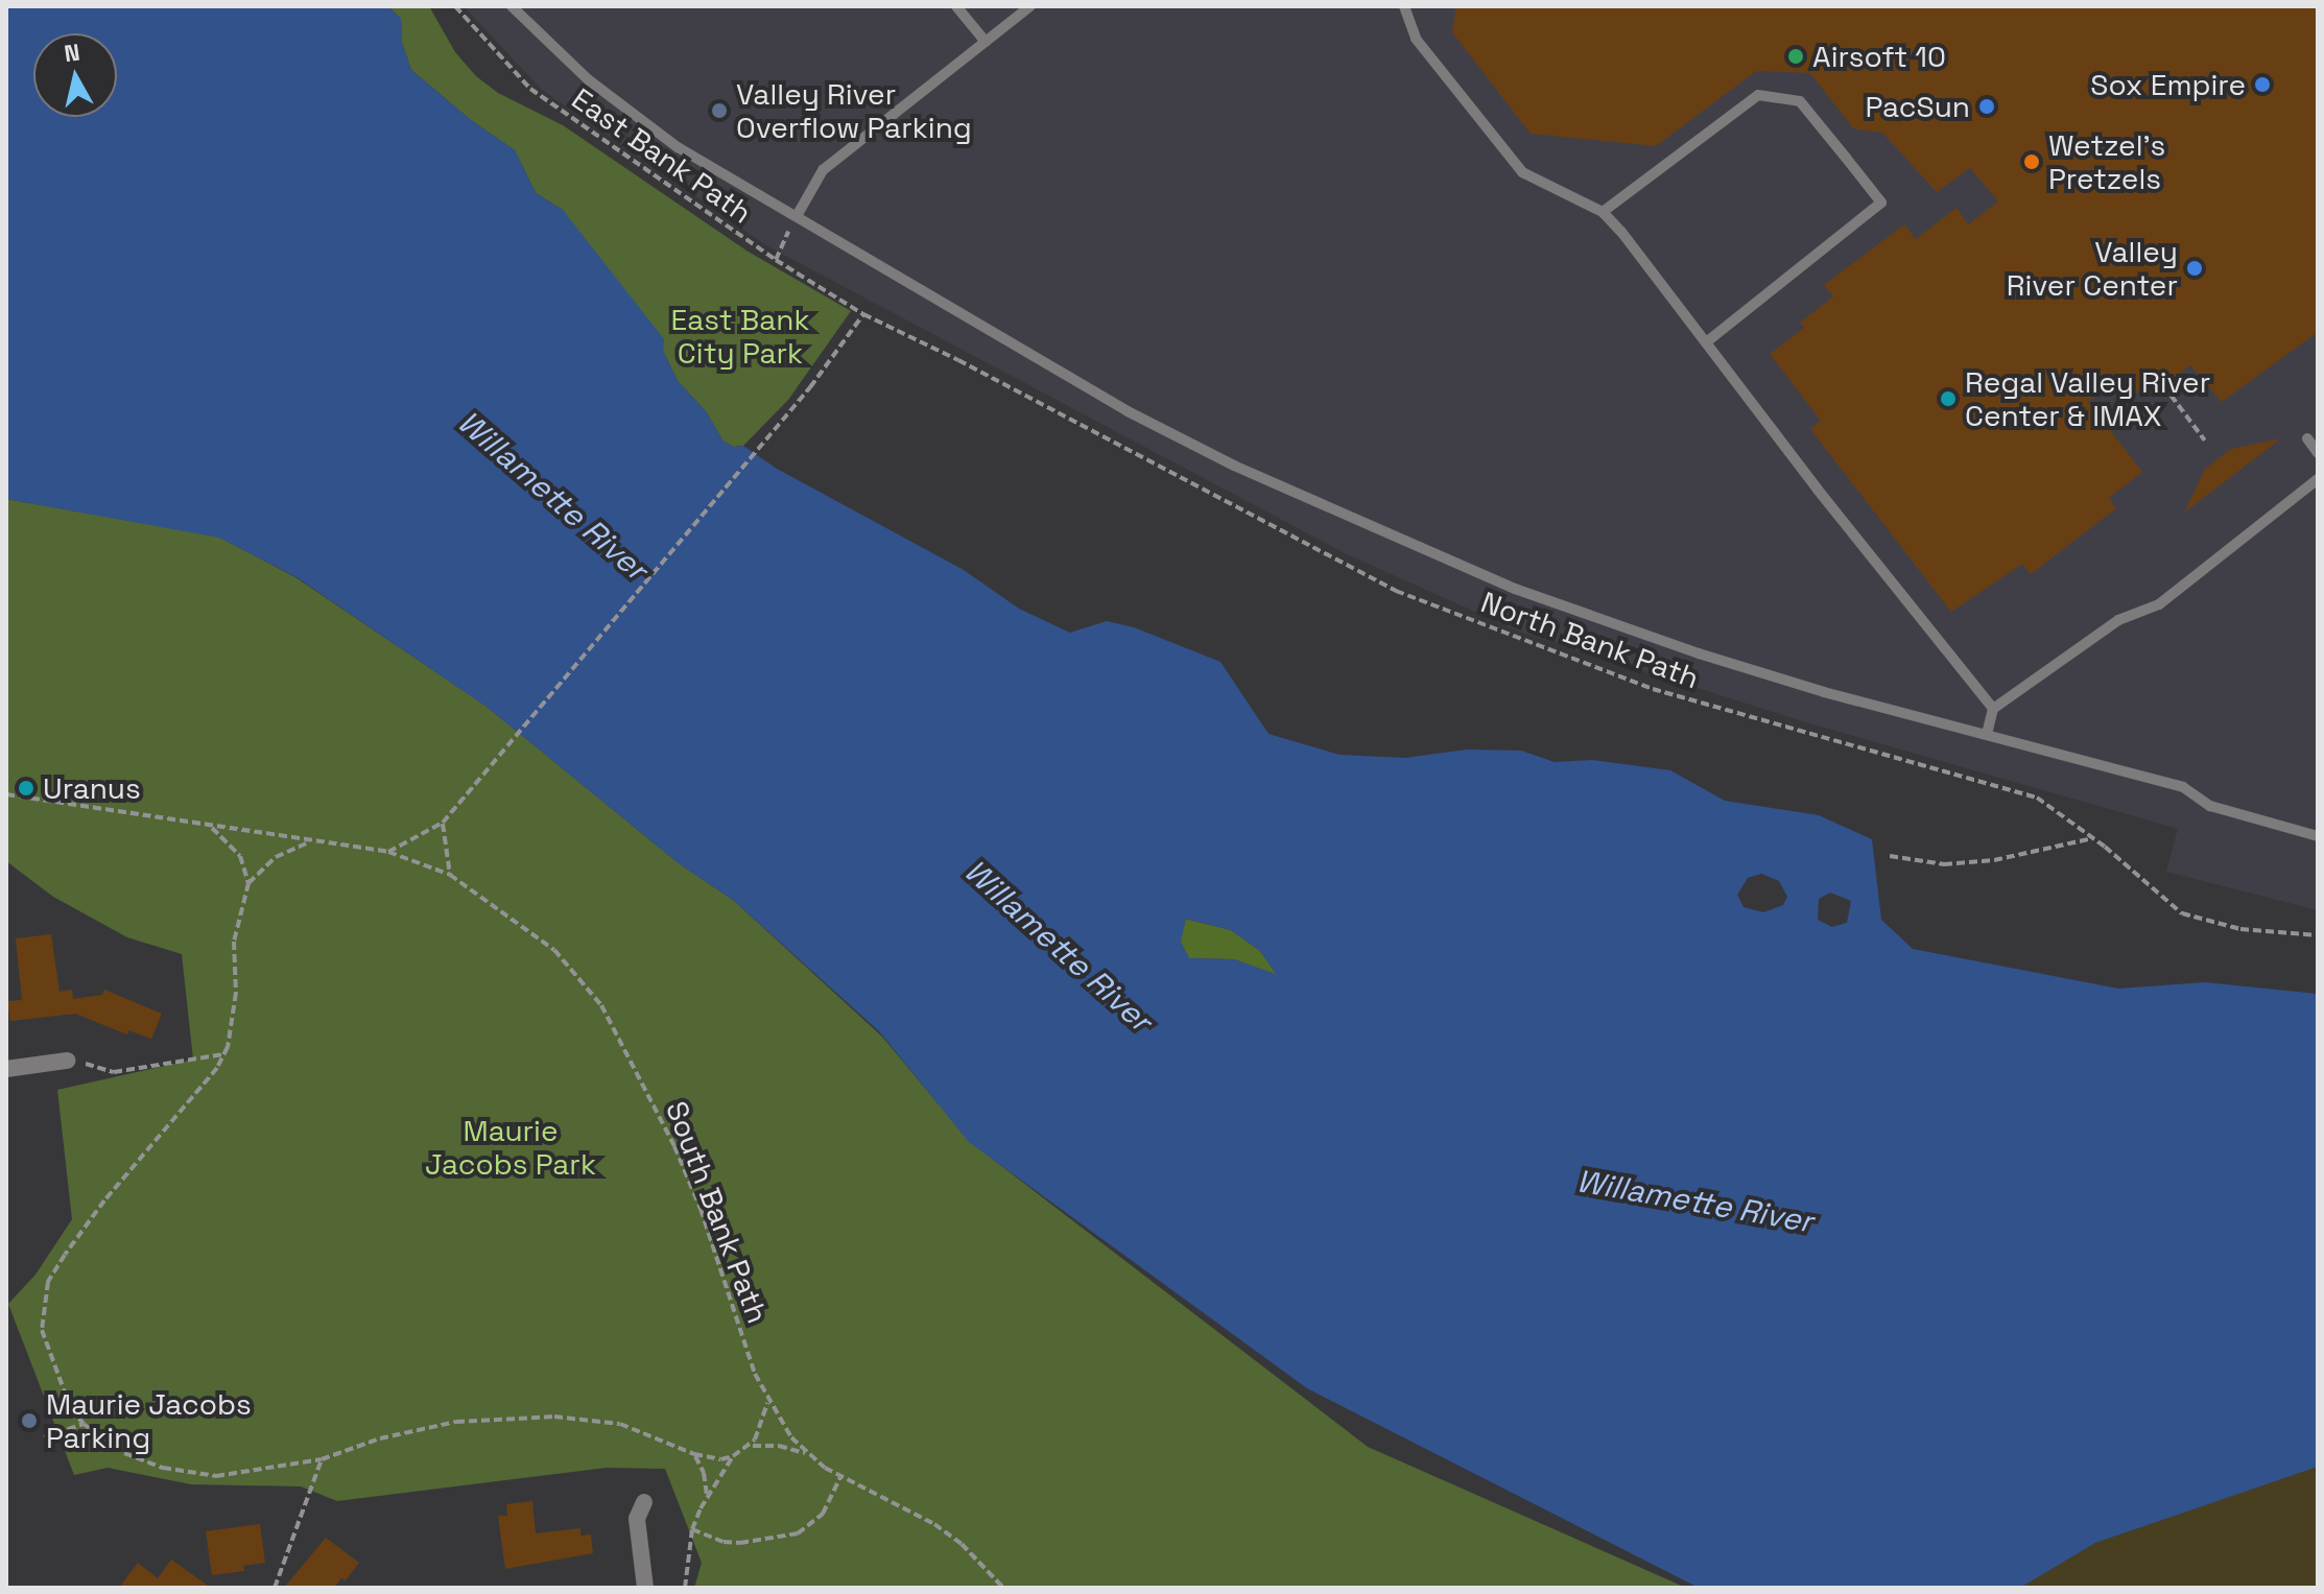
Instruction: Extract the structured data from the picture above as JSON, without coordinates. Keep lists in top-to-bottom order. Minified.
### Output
{"streets":{"path":["East Bank Path","North Bank Path","South Bank Path"]},"crossings":[["East Bank Path","North Bank Path"]],"water":["Willamette River"],"parks":["East Bank City Park","Maurie Jacobs Park"],"places":["Airsoft 10","Sox Empire","PacSun","Valley River Overflow Parking","Wetzel's Pretzels","Valley River Center","Regal Valley River Center & IMAX","Uranus","Maurie Jacobs Parking"],"north":"top"}
